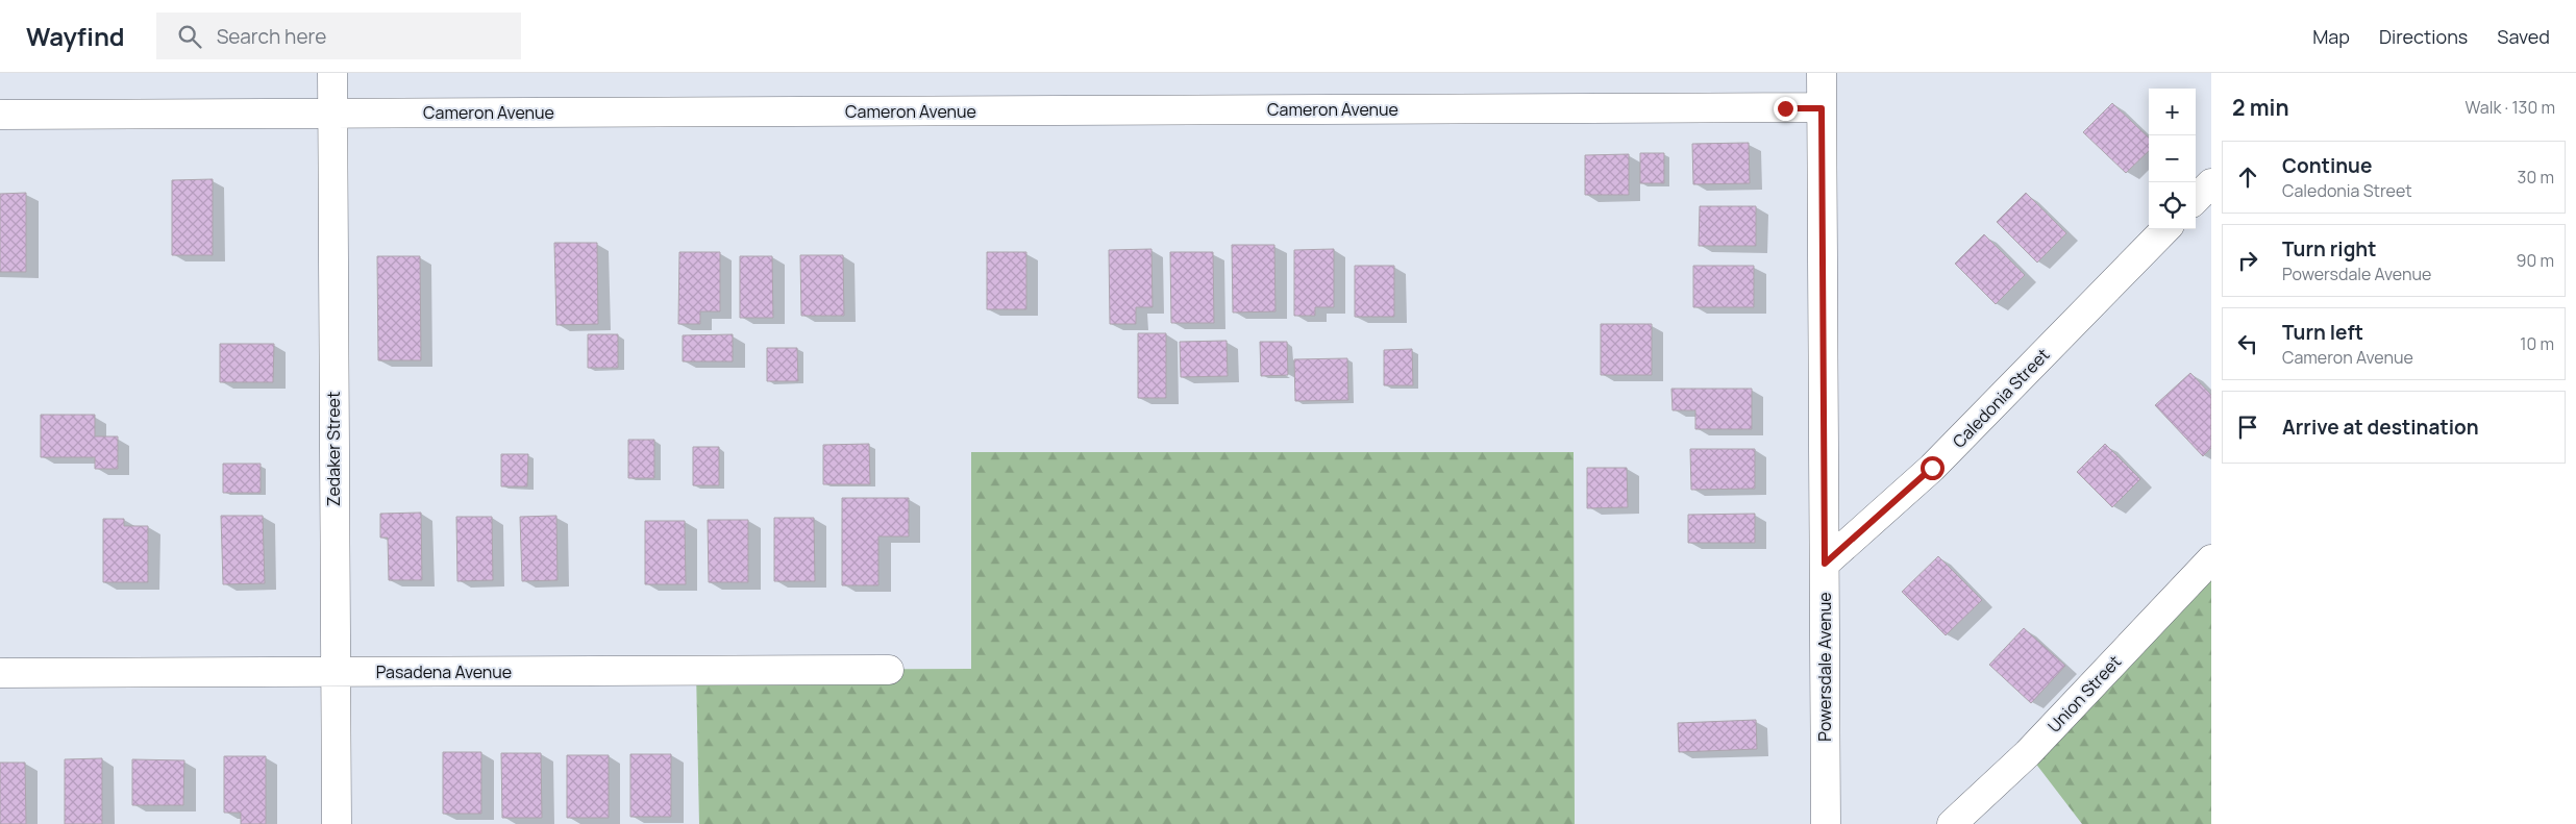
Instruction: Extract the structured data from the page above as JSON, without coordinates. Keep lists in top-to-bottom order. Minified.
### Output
{"streets":{"street":["Cameron Avenue","Caledonia Street","Zedaker Street","Powersdale Avenue","Pasadena Avenue","Union Street"]},"crossings":[["Cameron Avenue","Zedaker Street"],["Cameron Avenue","Powersdale Avenue"],["Caledonia Street","Powersdale Avenue"],["Zedaker Street","Pasadena Avenue"]],"page":{"header":"Wayfind","search":"Search here","nav":["Map","Directions","Saved"],"heading":["2 min","Walk · 130 m"],"map_buttons":["+","−"],"list":[["Continue","Caledonia Street","30 m"],["Turn right","Powersdale Avenue","90 m"],["Turn left","Cameron Avenue","10 m"],"Arrive at destination"]}}
